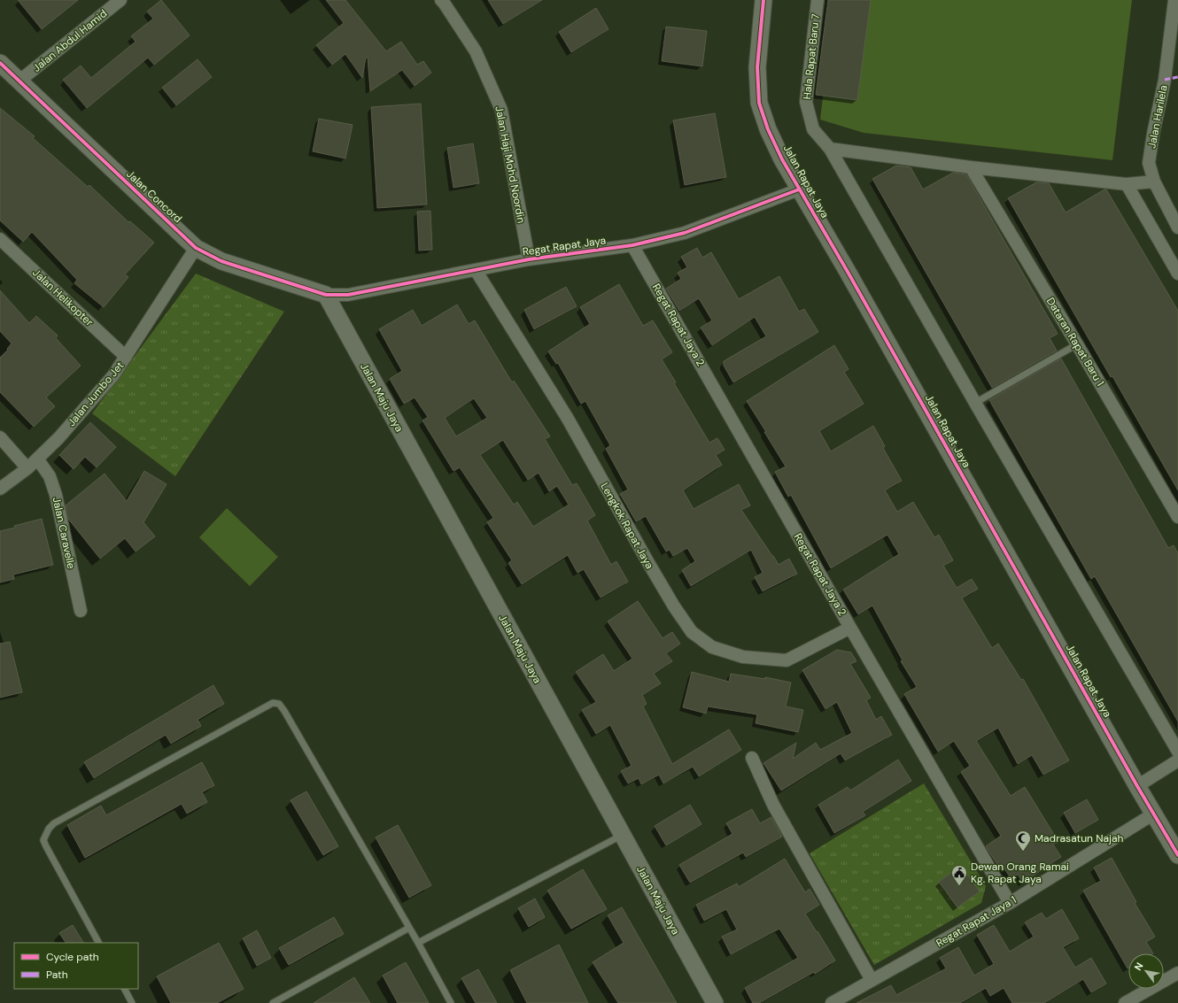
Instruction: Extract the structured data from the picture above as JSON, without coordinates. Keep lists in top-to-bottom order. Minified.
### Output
{"streets":{"street":["Jalan Abdul Hamid","Hala Rapat Baru 7","Jalan Harilela","Jalan Haji Mohd Noordin","Jalan Rapat Jaya","Jalan Concord","Regat Rapat Jaya","Jalan Helikopter","Regat Rapat Jaya 2","Dataran Rapat Baru 1","Jalan Jumbo Jet","Jalan Maju Jaya","Lengkok Rapat Jaya","Jalan Caravelle","Regat Rapat Jaya 1"]},"crossings":[["Jalan Abdul Hamid","Jalan Concord"],["Jalan Haji Mohd Noordin","Regat Rapat Jaya"],["Jalan Rapat Jaya","Regat Rapat Jaya"],["Jalan Rapat Jaya","Regat Rapat Jaya 1"],["Jalan Concord","Regat Rapat Jaya"],["Jalan Concord","Jalan Jumbo Jet"],["Jalan Concord","Jalan Maju Jaya"],["Regat Rapat Jaya","Regat Rapat Jaya 2"],["Regat Rapat Jaya","Jalan Maju Jaya"],["Regat Rapat Jaya","Lengkok Rapat Jaya"],["Jalan Helikopter","Jalan Jumbo Jet"],["Regat Rapat Jaya 2","Lengkok Rapat Jaya"],["Regat Rapat Jaya 2","Regat Rapat Jaya 1"],["Jalan Jumbo Jet","Jalan Caravelle"]],"places":{"mosque":["Madrasatun Najah"],"public building":["Dewan Orang Ramai Kg. Rapat Jaya"]},"legend":["Cycle path","Path"],"north":"top left"}
